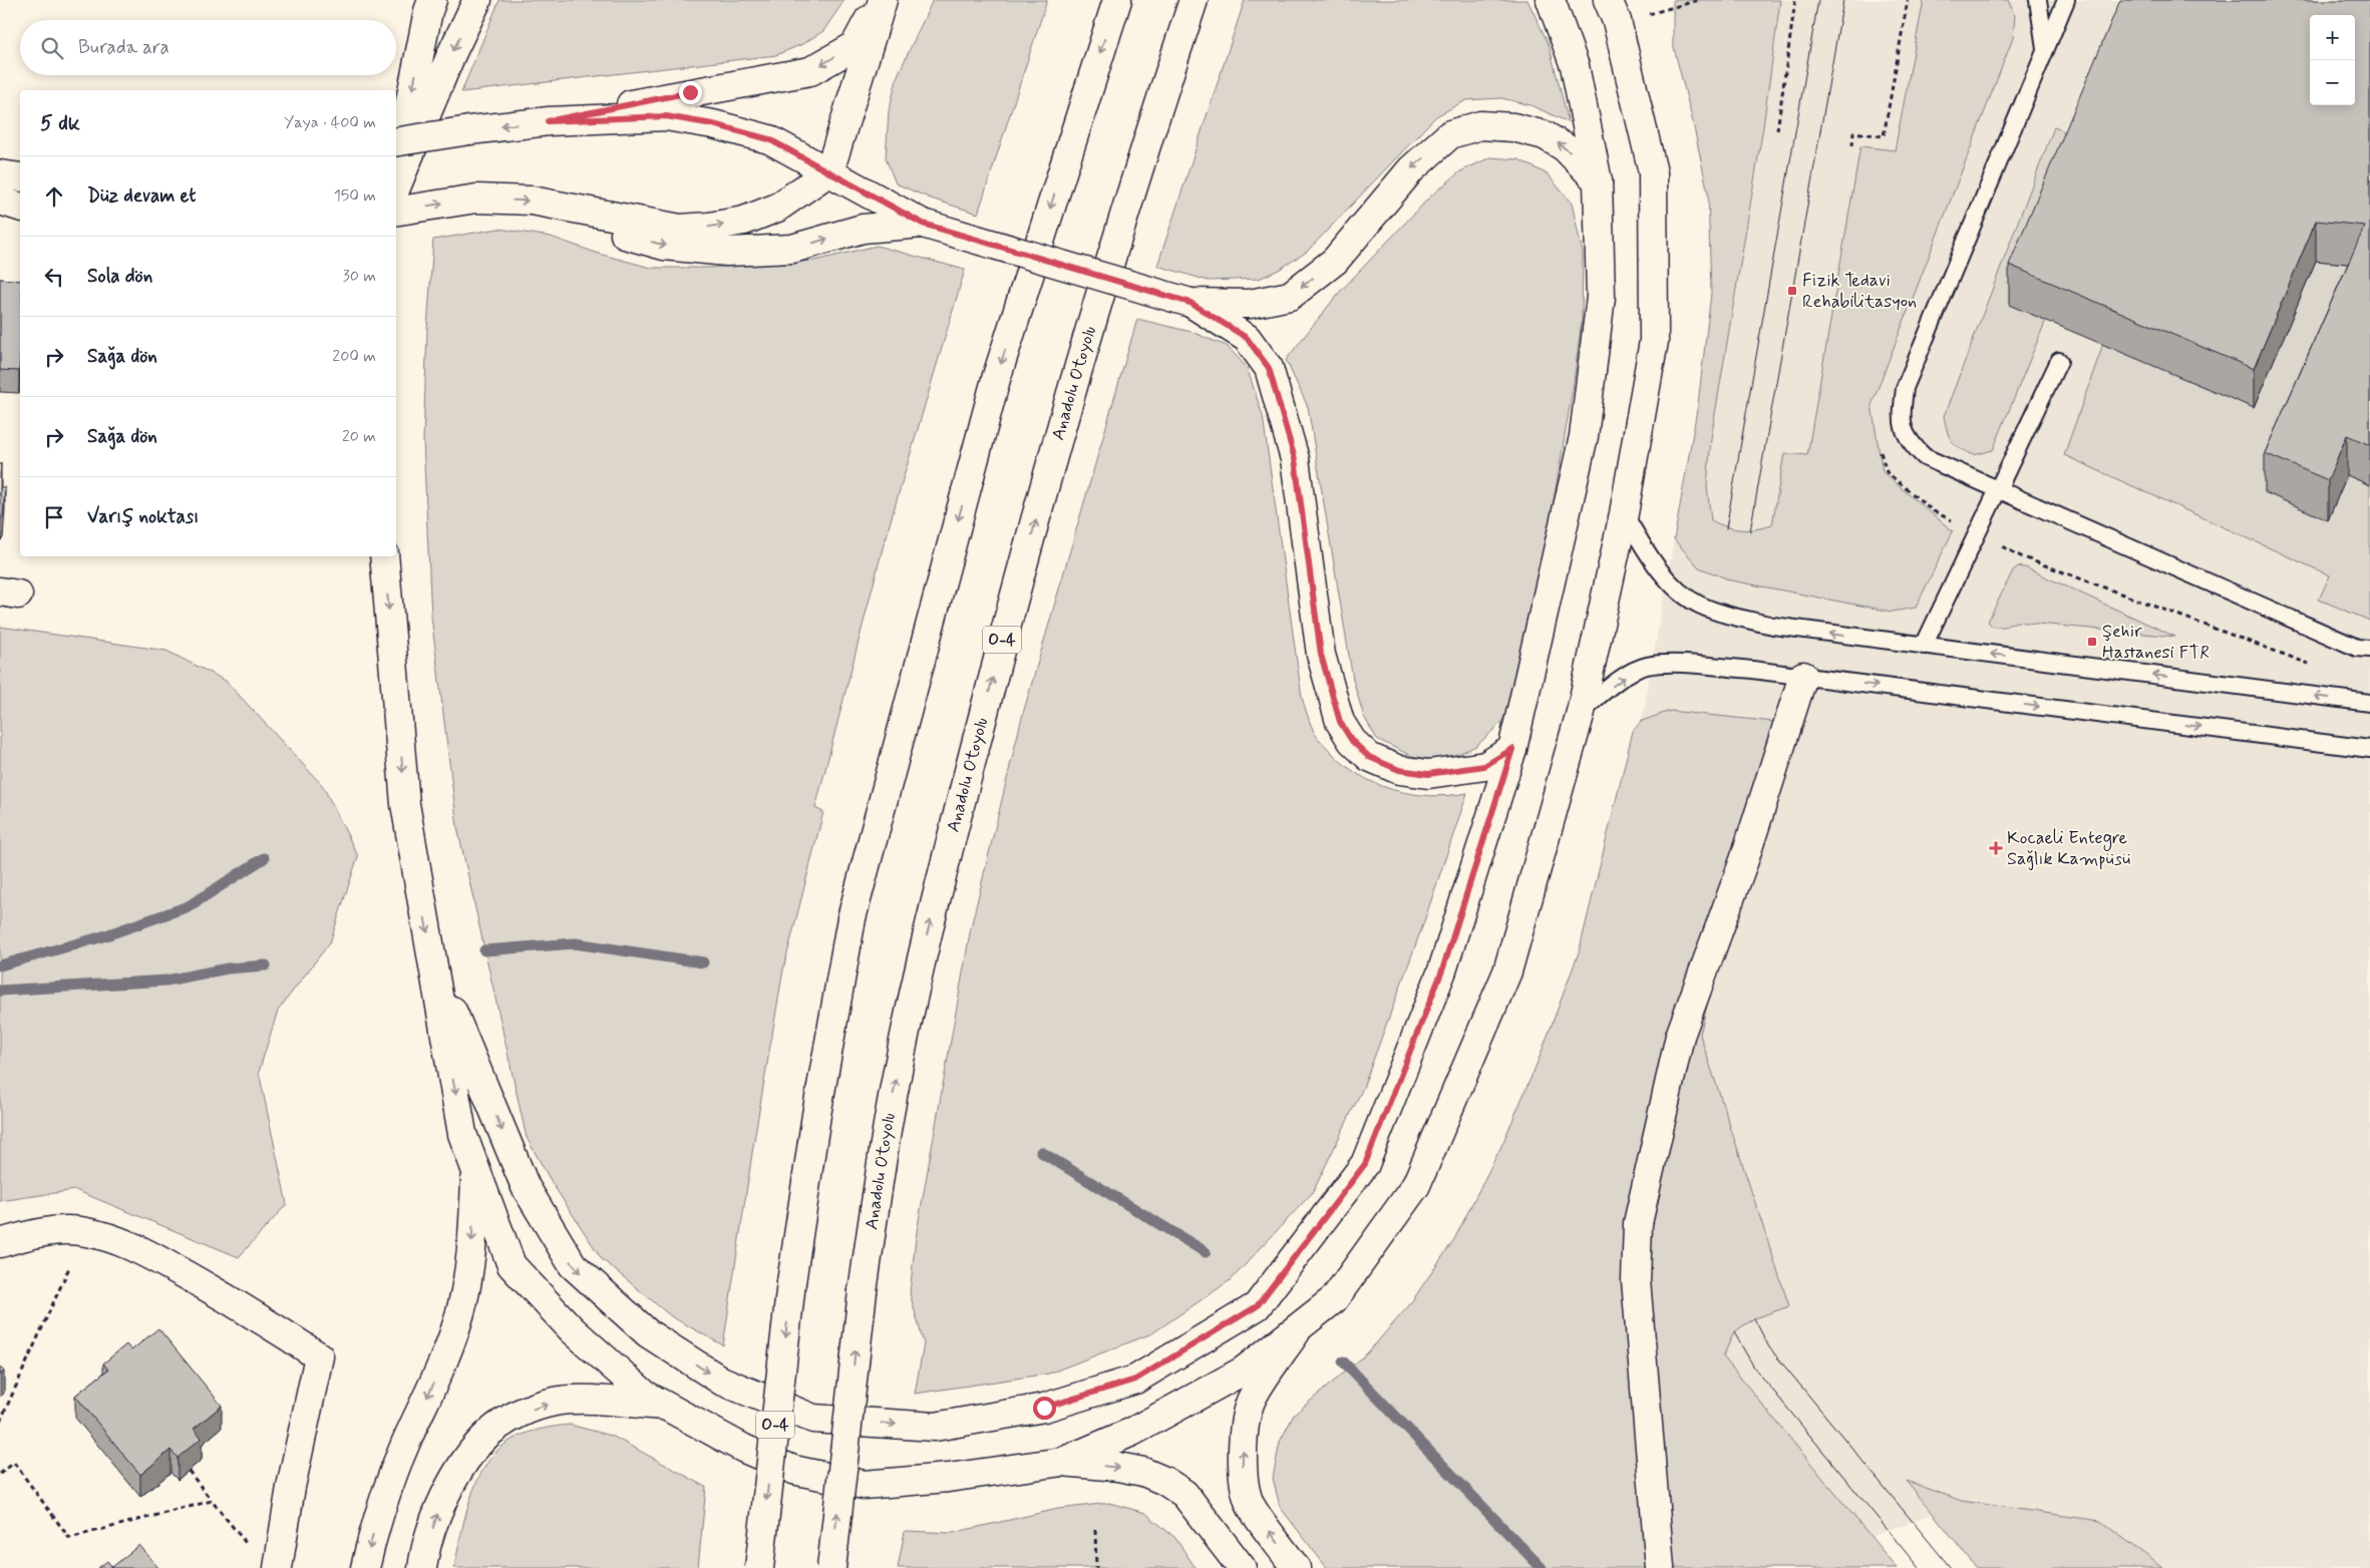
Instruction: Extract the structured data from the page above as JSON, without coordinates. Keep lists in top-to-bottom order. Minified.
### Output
{"streets":{"main road":["Anadolu Otoyolu","O-4"]},"places":{"transit":["Fizik Tedavi Rehabilitasyon","Şehir Hastanesi FTR"],"health":["Kocaeli Entegre Sağlık Kampüsü"]},"page":{"map_buttons":["+","−"],"search":"Burada ara","heading":["5 dk","Yaya · 400 m"],"list":[["Düz devam et","150 m"],["Sola dön","30 m"],["Sağa dön","200 m"],["Sağa dön","20 m"],"Varış noktası"]}}
